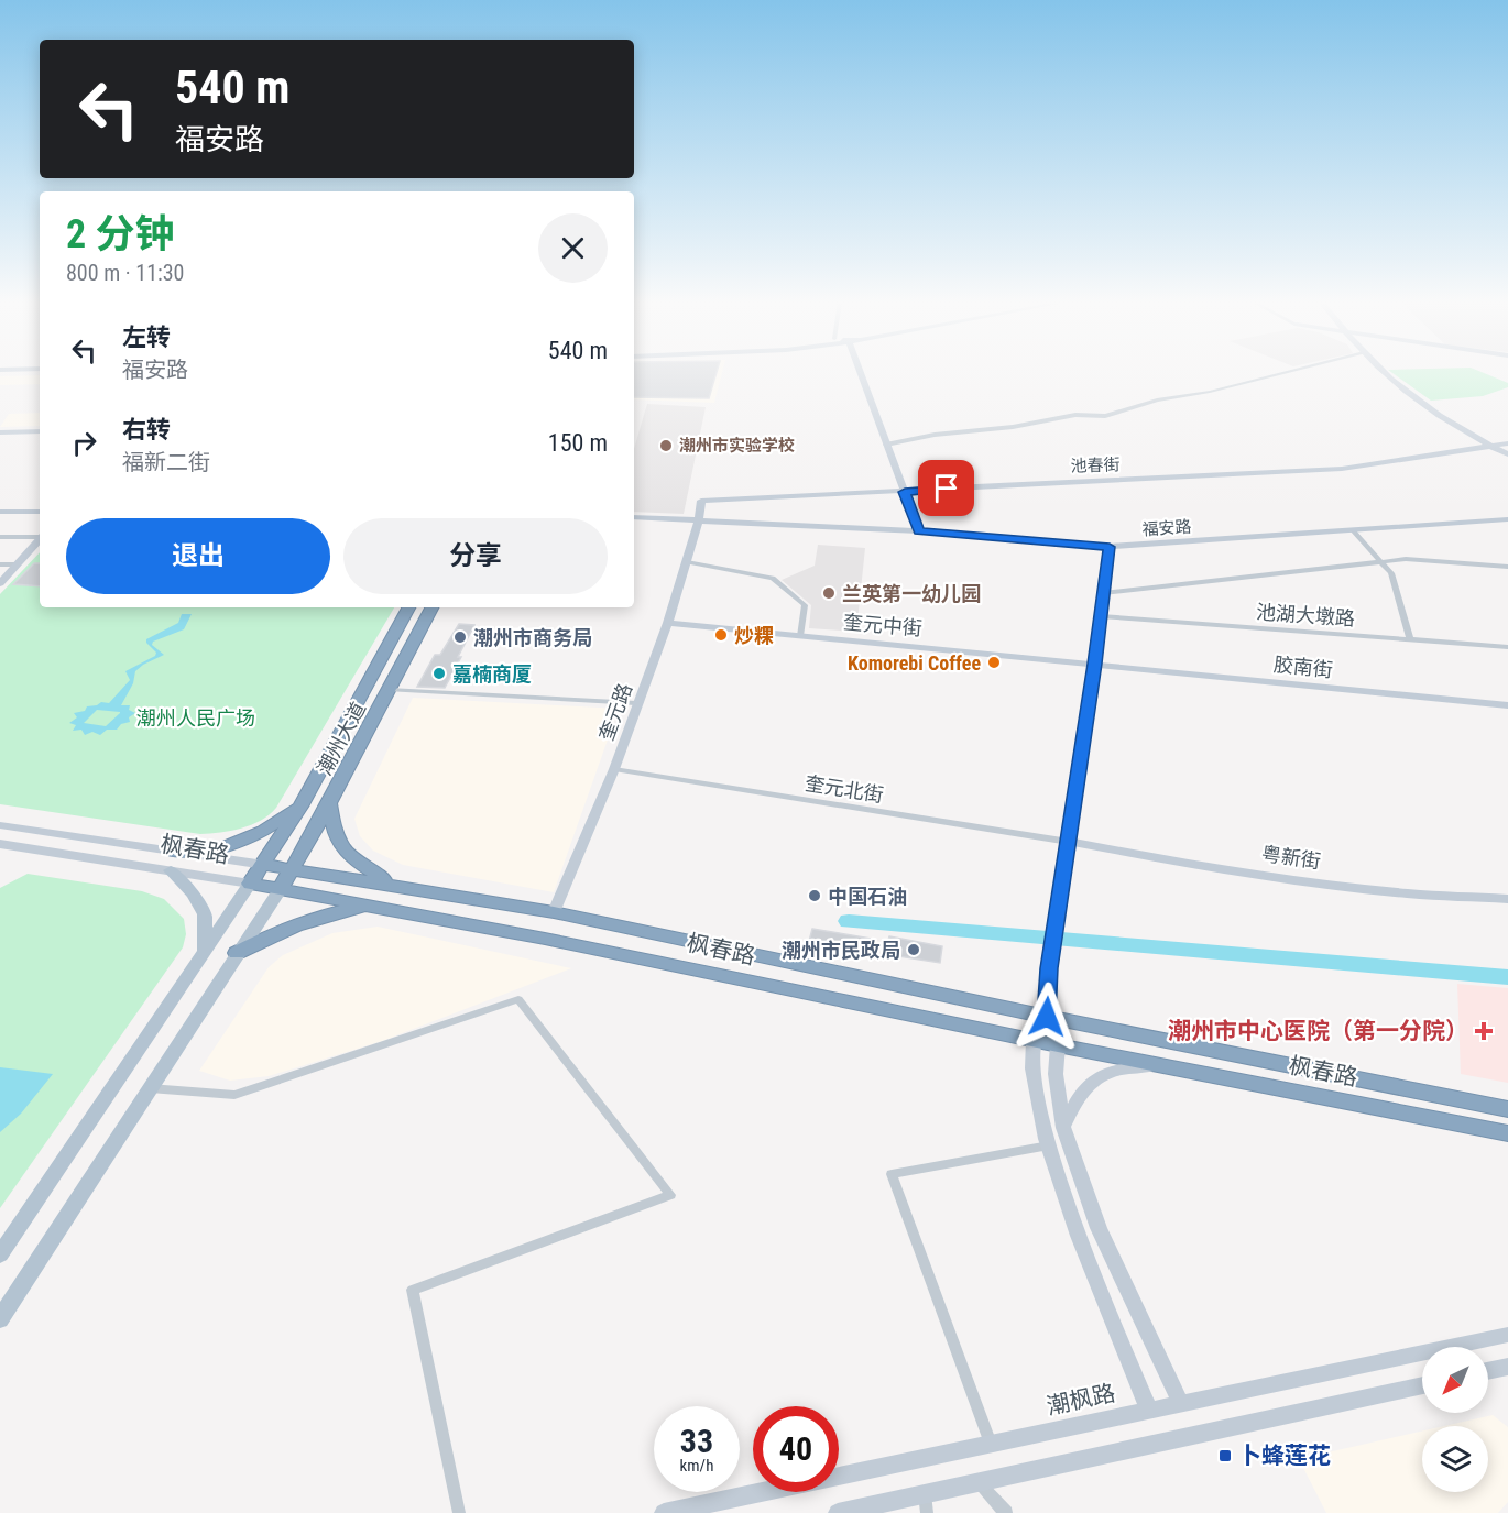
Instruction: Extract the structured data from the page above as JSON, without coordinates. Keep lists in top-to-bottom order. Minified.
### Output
{"streets":{"highway":["潮州大道","枫春路"],"street":["池春街","福安路","池湖大墩路","奎元中街","胶南街","奎元路","奎元北街","粤新街","潮枫路"]},"crossings":[["池春街","福安路"],["池春街","奎元路"],["福安路","奎元路"],["奎元中街","胶南街"],["奎元中街","奎元路"],["奎元路","奎元北街"],["奎元路","枫春路"],["潮州大道","枫春路"],["奎元北街","粤新街"]],"parks":["潮州人民广场"],"places":{"other":["潮州市实验学校","兰英第一幼儿园","炒粿","潮州市商务局","Komorebi Coffee","嘉楠商厦","中国石油","潮州市民政局"],"health":["潮州市中心医院（第一分院）"],"transit":["卜蜂莲花"]},"north":"bottom left","page":{"turn":["540 m","福安路"],"heading":["2 分钟","800 m · 11:30"],"list":[{"name":"左转","note":"福安路","value":"540 m"},{"name":"右转","note":"福新二街","value":"150 m"}],"buttons":["退出","分享"],"speed":"33 km/h","limit":"40"}}
